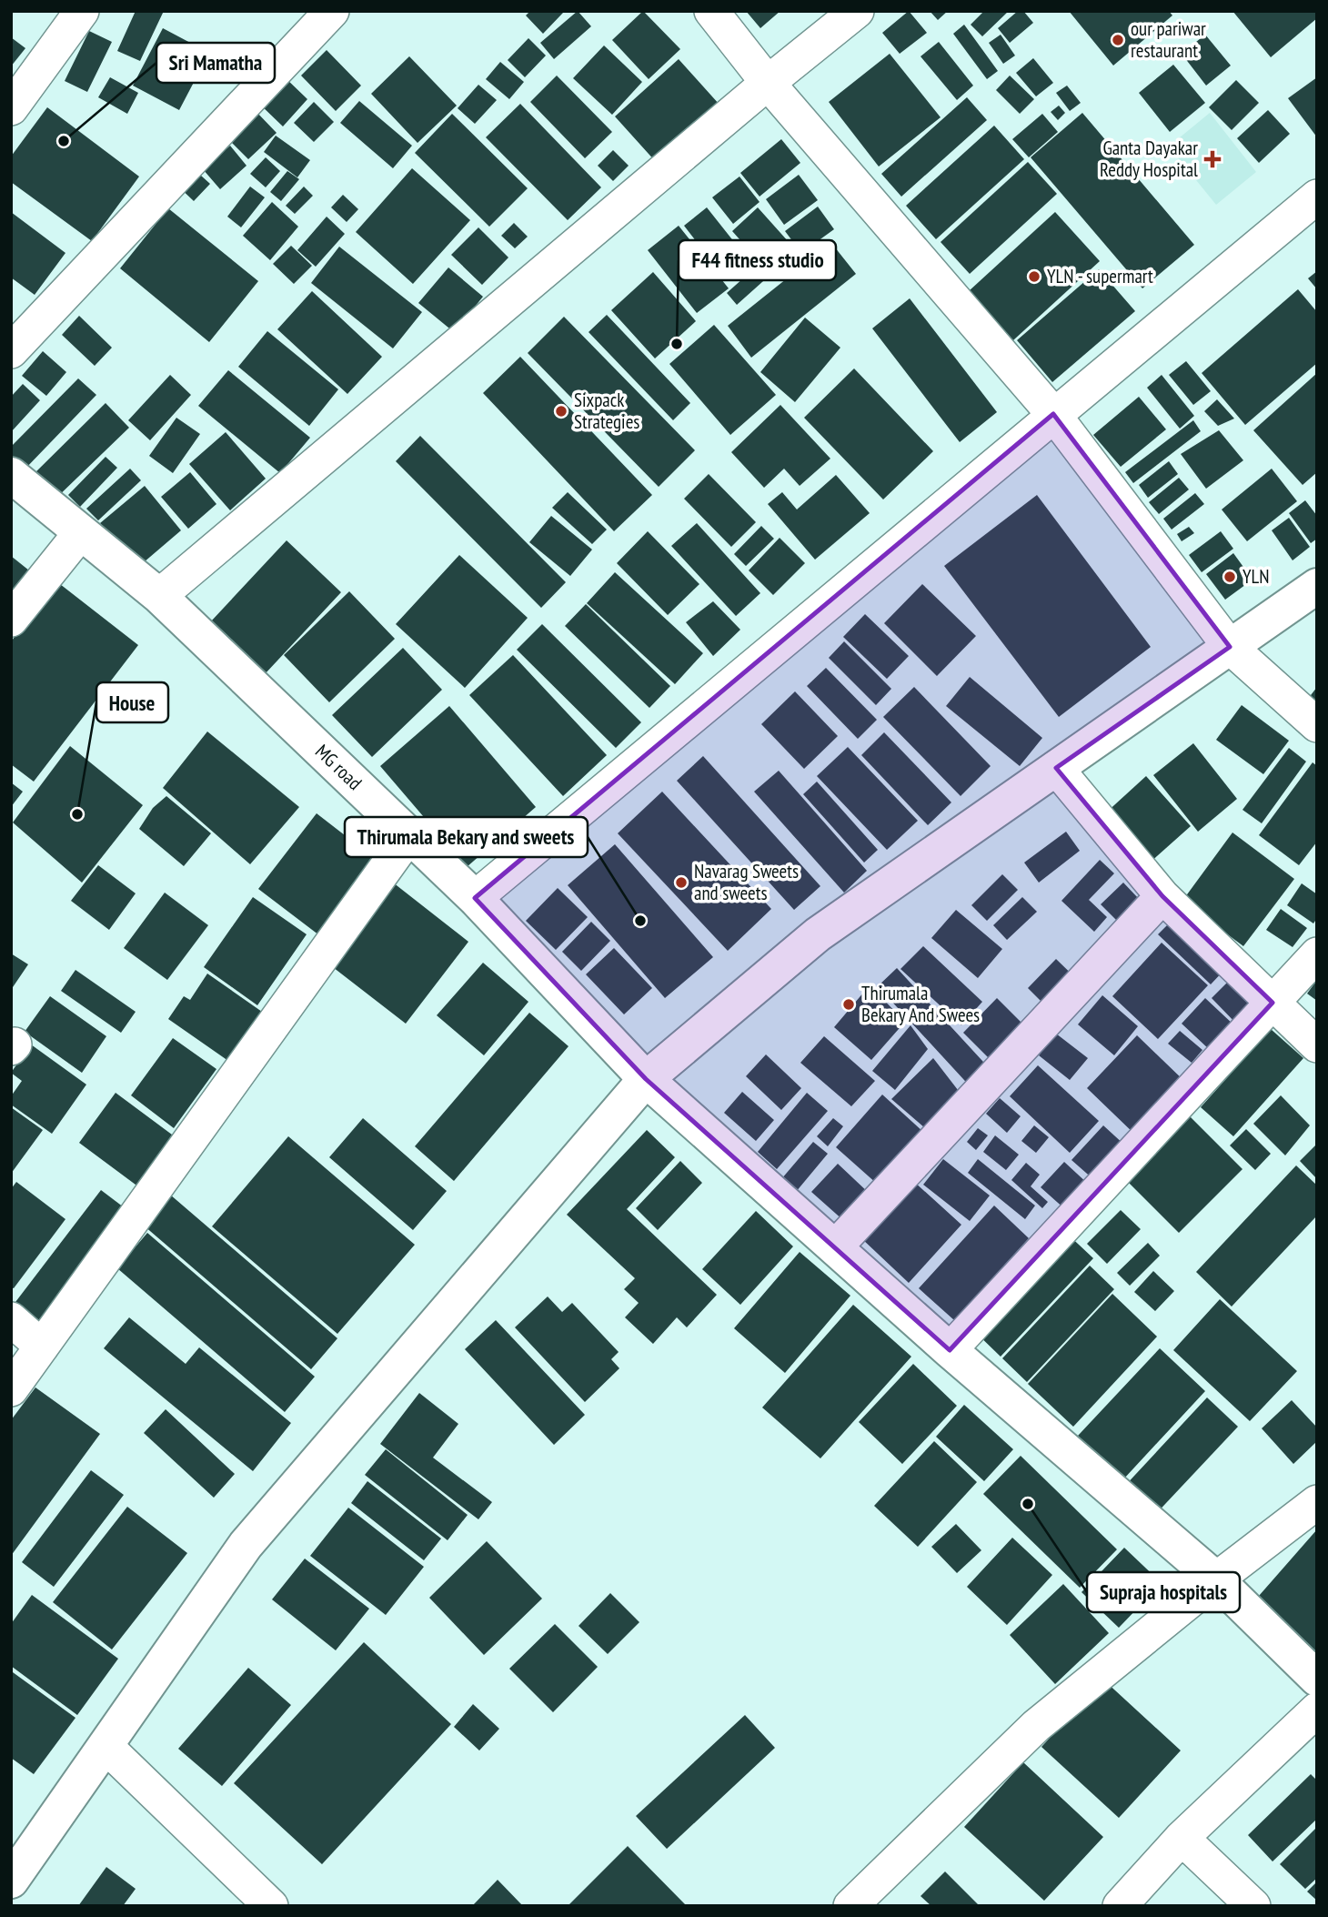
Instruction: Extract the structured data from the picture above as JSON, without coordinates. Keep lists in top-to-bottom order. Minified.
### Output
{"streets":{"street":["MG road"]},"places":{"other":["our pariwar restaurant","Sri Mamatha","YLN - supermart","F44 fitness studio","Sixpack Strategies","YLN","House","Navarag Sweets and sweets","Thirumala Bekary and sweets","Thirumala Bekary And Swees","Supraja hospitals"],"health":["Ganta Dayakar Reddy Hospital"]}}
